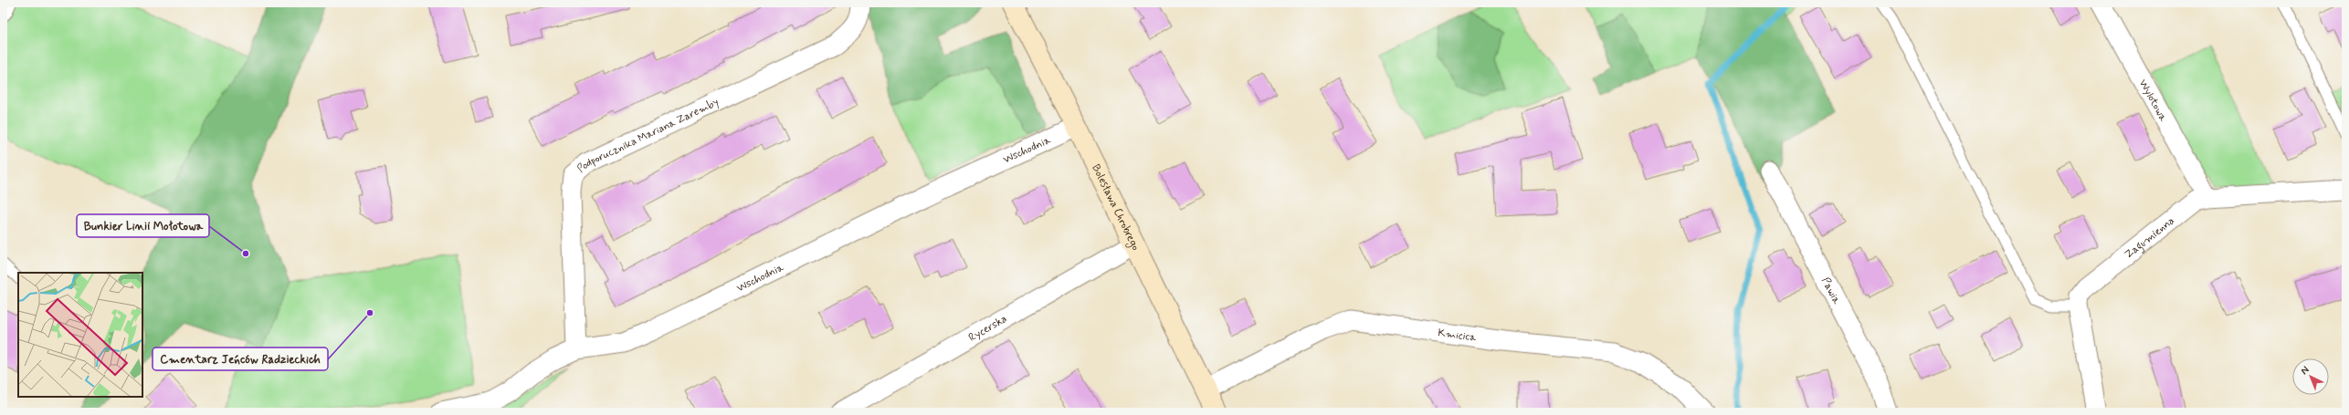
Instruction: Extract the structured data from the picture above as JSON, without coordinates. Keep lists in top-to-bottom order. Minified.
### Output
{"streets":{"street":["Wylotowa","Podporucznika Mariana Zaremby","Wschodnia","Bolesława Chrobrego","Zagumienna","Pawia","Rycerska","Kmicica"]},"crossings":[["Wylotowa","Zagumienna"],["Podporucznika Mariana Zaremby","Wschodnia"],["Wschodnia","Bolesława Chrobrego"],["Bolesława Chrobrego","Rycerska"],["Bolesława Chrobrego","Kmicica"]],"places":["Bunkier Linii Mołotowa","Cmentarz Jeńców Radzieckich"],"north":"top left"}
